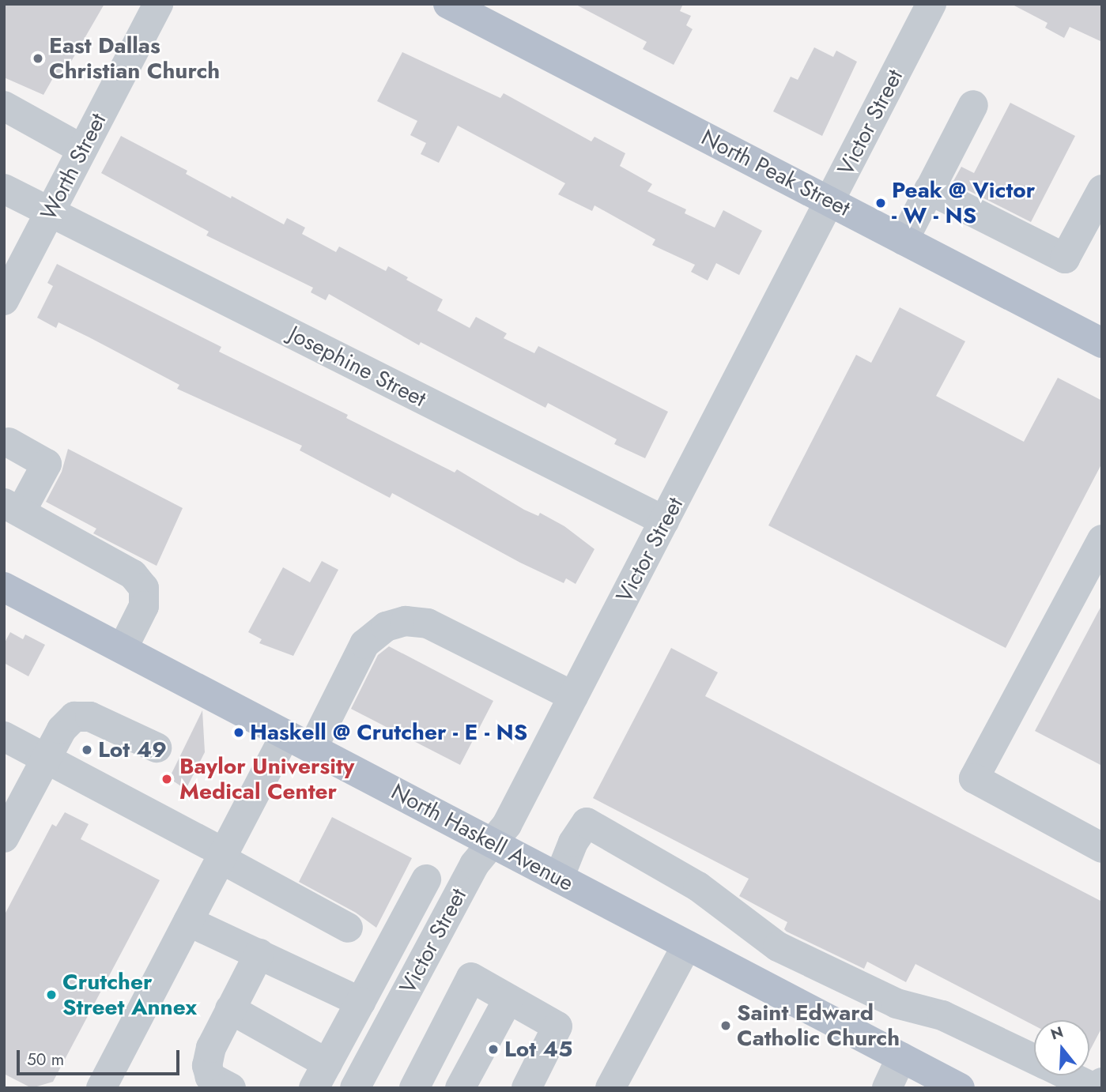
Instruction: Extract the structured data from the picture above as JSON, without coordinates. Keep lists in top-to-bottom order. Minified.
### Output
{"streets":{"main road":["North Peak Street","North Haskell Avenue"],"street":["Victor Street","Worth Street","Josephine Street"]},"crossings":[["Victor Street","North Peak Street"],["Victor Street","Josephine Street"],["Victor Street","North Haskell Avenue"],["Worth Street","Josephine Street"]],"places":["East Dallas Christian Church","Peak @ Victor - W - NS","Haskell @ Crutcher - E - NS","Lot 49","Baylor University Medical Center","Crutcher Street Annex","Saint Edward Catholic Church","Lot 45"],"scale_bar":"50 m","north":"top"}
